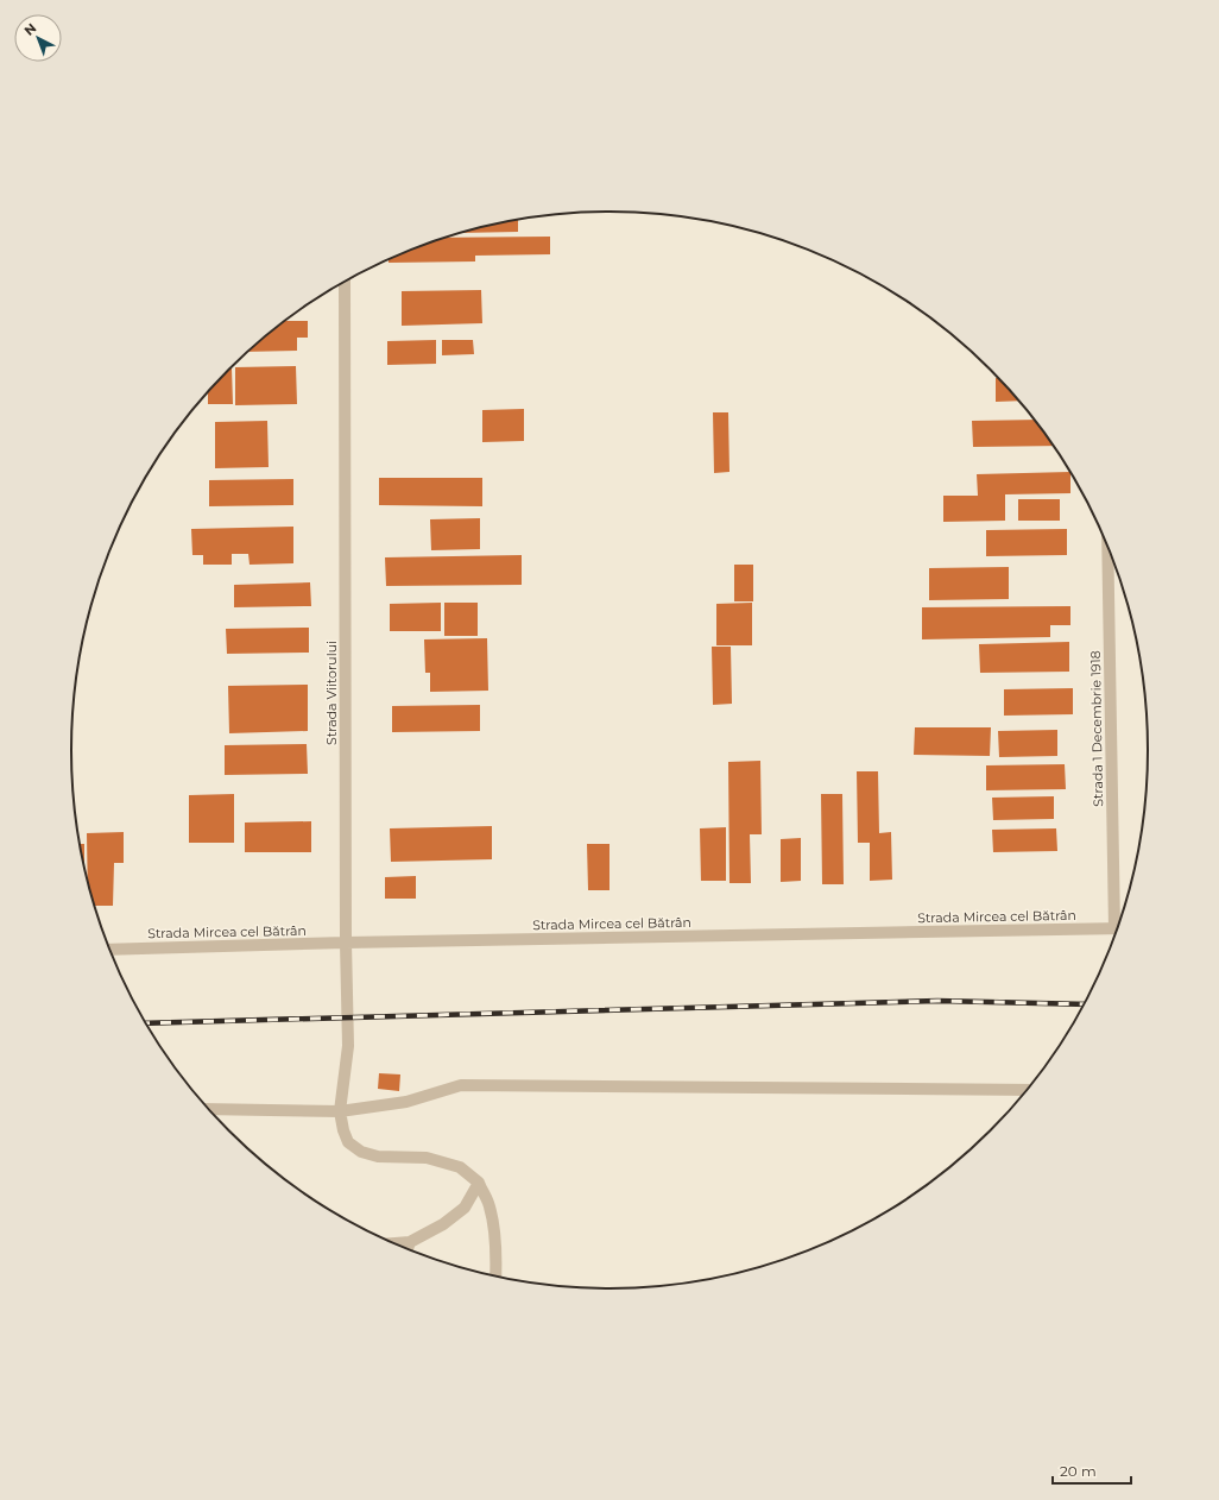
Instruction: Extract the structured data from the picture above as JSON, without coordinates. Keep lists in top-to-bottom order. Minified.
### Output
{"streets":{"street":["Strada Viitorului","Strada 1 Decembrie 1918","Strada Mircea cel Bătrân"]},"crossings":[["Strada Viitorului","Strada Mircea cel Bătrân"]],"scale_bar":"20 m","north":"top left"}
